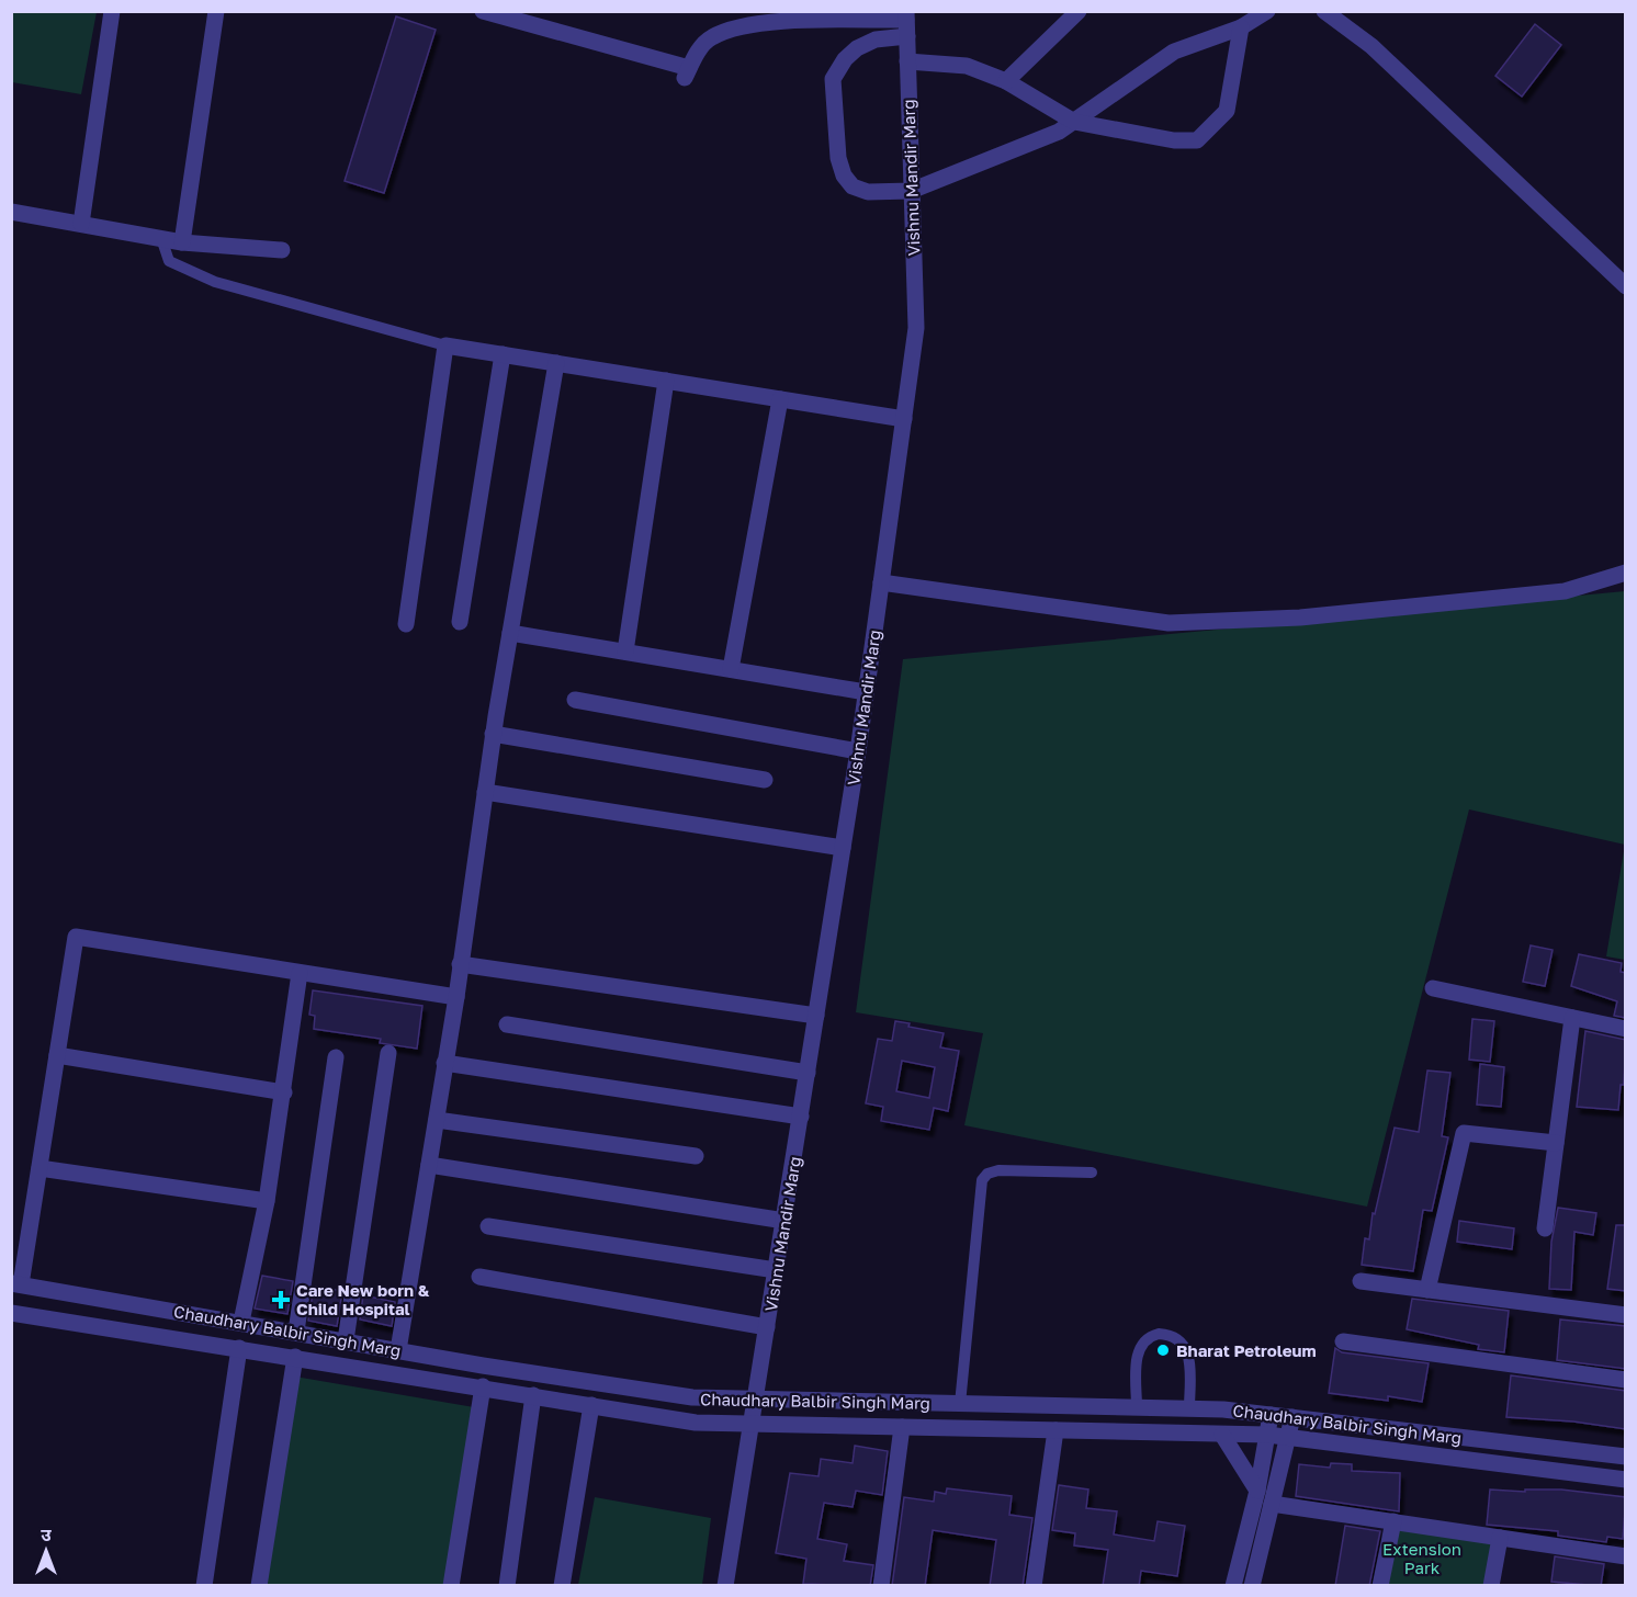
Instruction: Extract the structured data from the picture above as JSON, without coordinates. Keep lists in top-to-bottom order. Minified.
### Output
{"streets":{"street":["Vishnu Mandir Marg","Chaudhary Balbir Singh Marg"]},"crossings":[["Vishnu Mandir Marg","Chaudhary Balbir Singh Marg"]],"parks":["Extension Park"],"places":{"health":["Care New born & Child Hospital"],"other":["Bharat Petroleum"]},"north":"top"}
